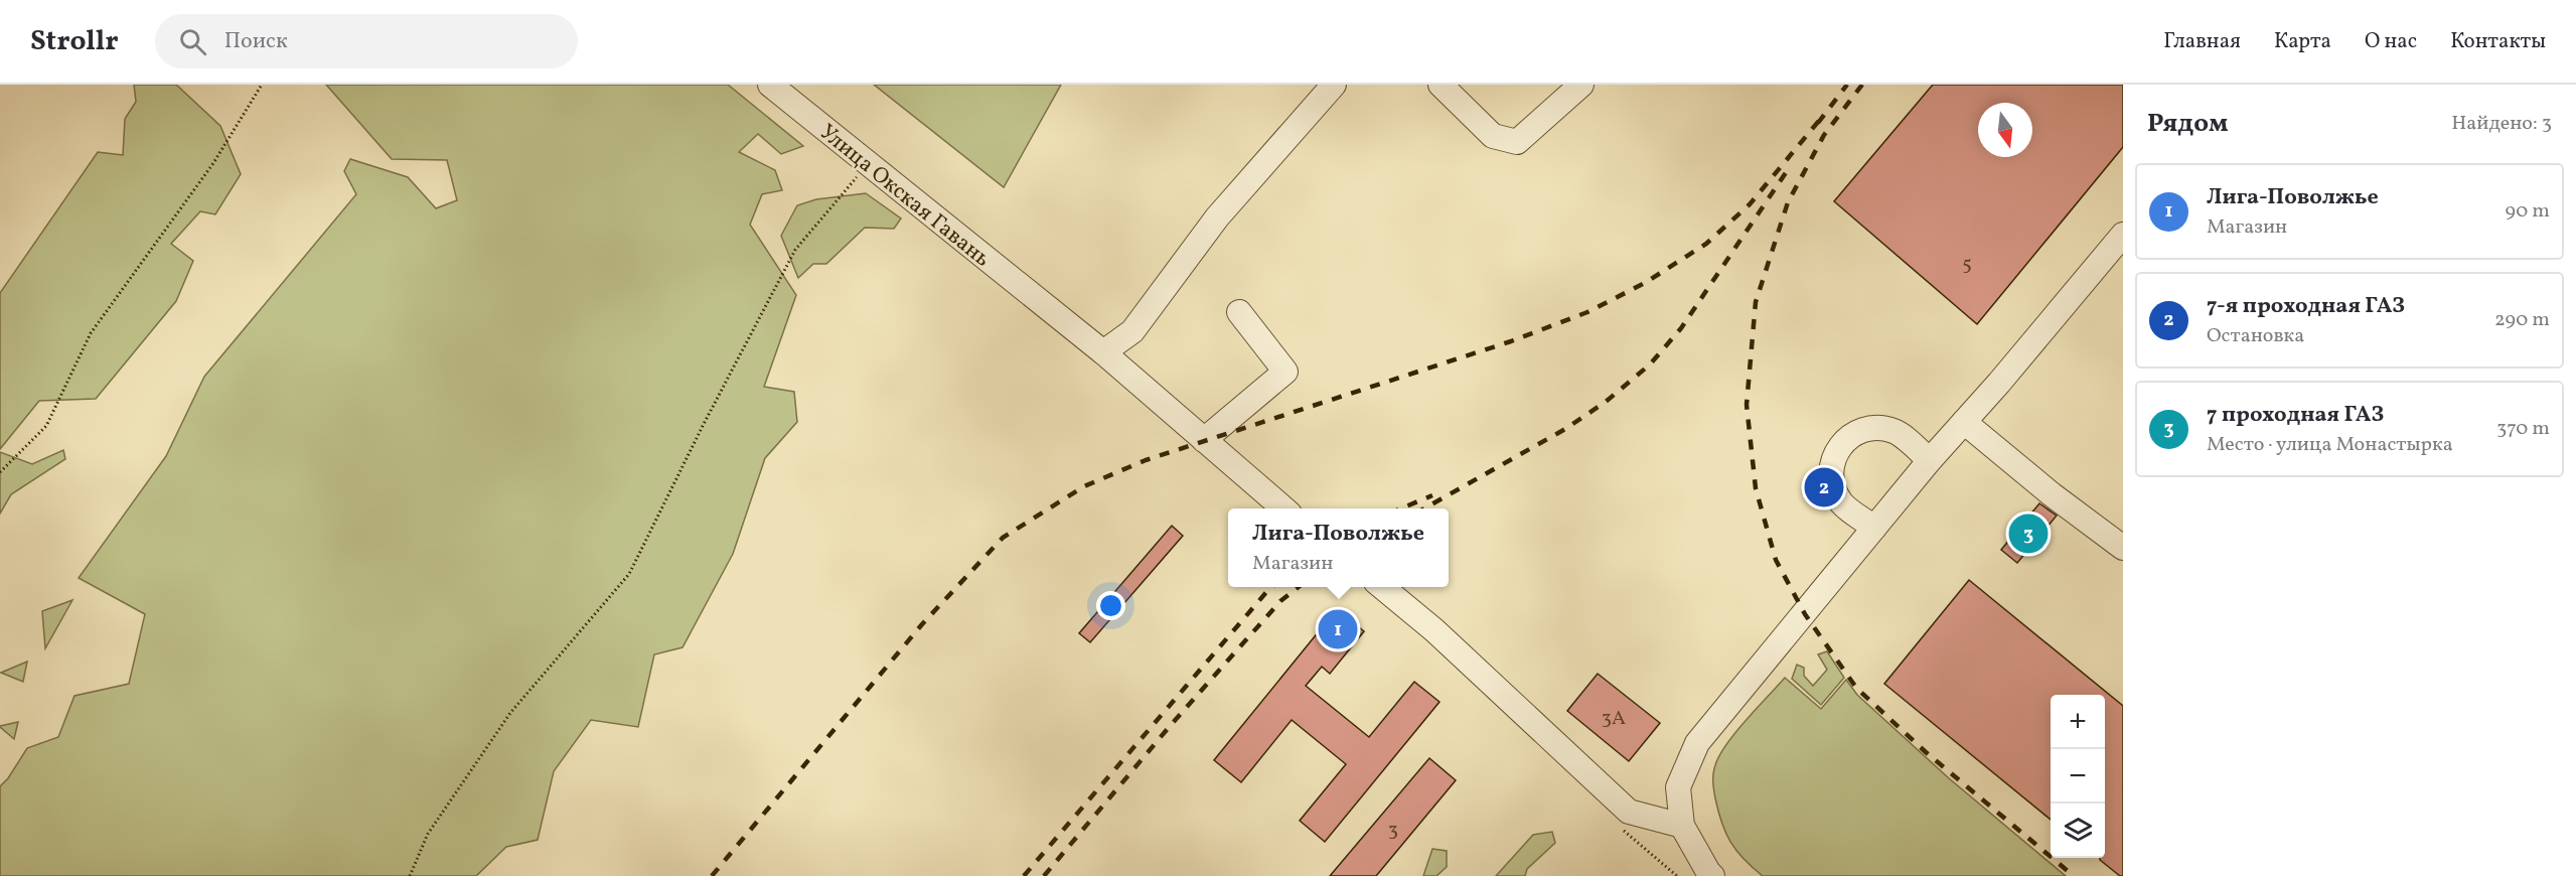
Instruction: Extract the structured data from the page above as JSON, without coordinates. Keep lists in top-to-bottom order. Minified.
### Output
{"streets":{"street":["Улица Окская Гавань"]},"house_numbers":["5","3А","3"],"north":"bottom","page":{"header":"Strollr","search":"Поиск","nav":["Главная","Карта","О нас","Контакты"],"heading":["Рядом","Найдено: 3"],"list":[{"mark":"1","name":"Лига-Поволжье","note":"Магазин","value":"90 m"},{"mark":"2","name":"7-я проходная ГАЗ","note":"Остановка","value":"290 m"},{"mark":"3","name":"7 проходная ГАЗ","note":"Место · улица Монастырка","value":"370 m"}],"pins":["2","3","1"],"popup":["Лига-Поволжье","Магазин"],"map_buttons":["+","−"]}}
